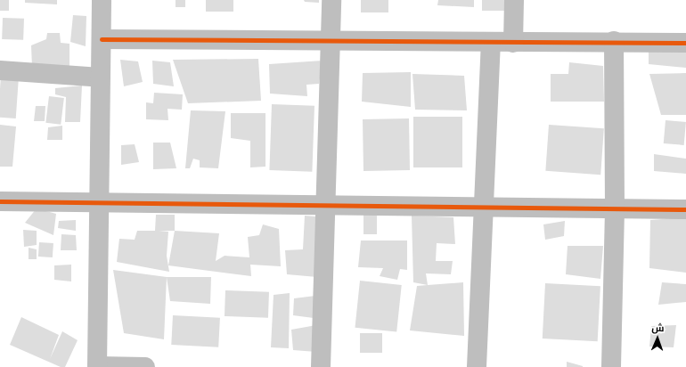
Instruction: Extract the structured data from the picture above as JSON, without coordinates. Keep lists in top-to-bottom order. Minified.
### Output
{"north":"top"}
